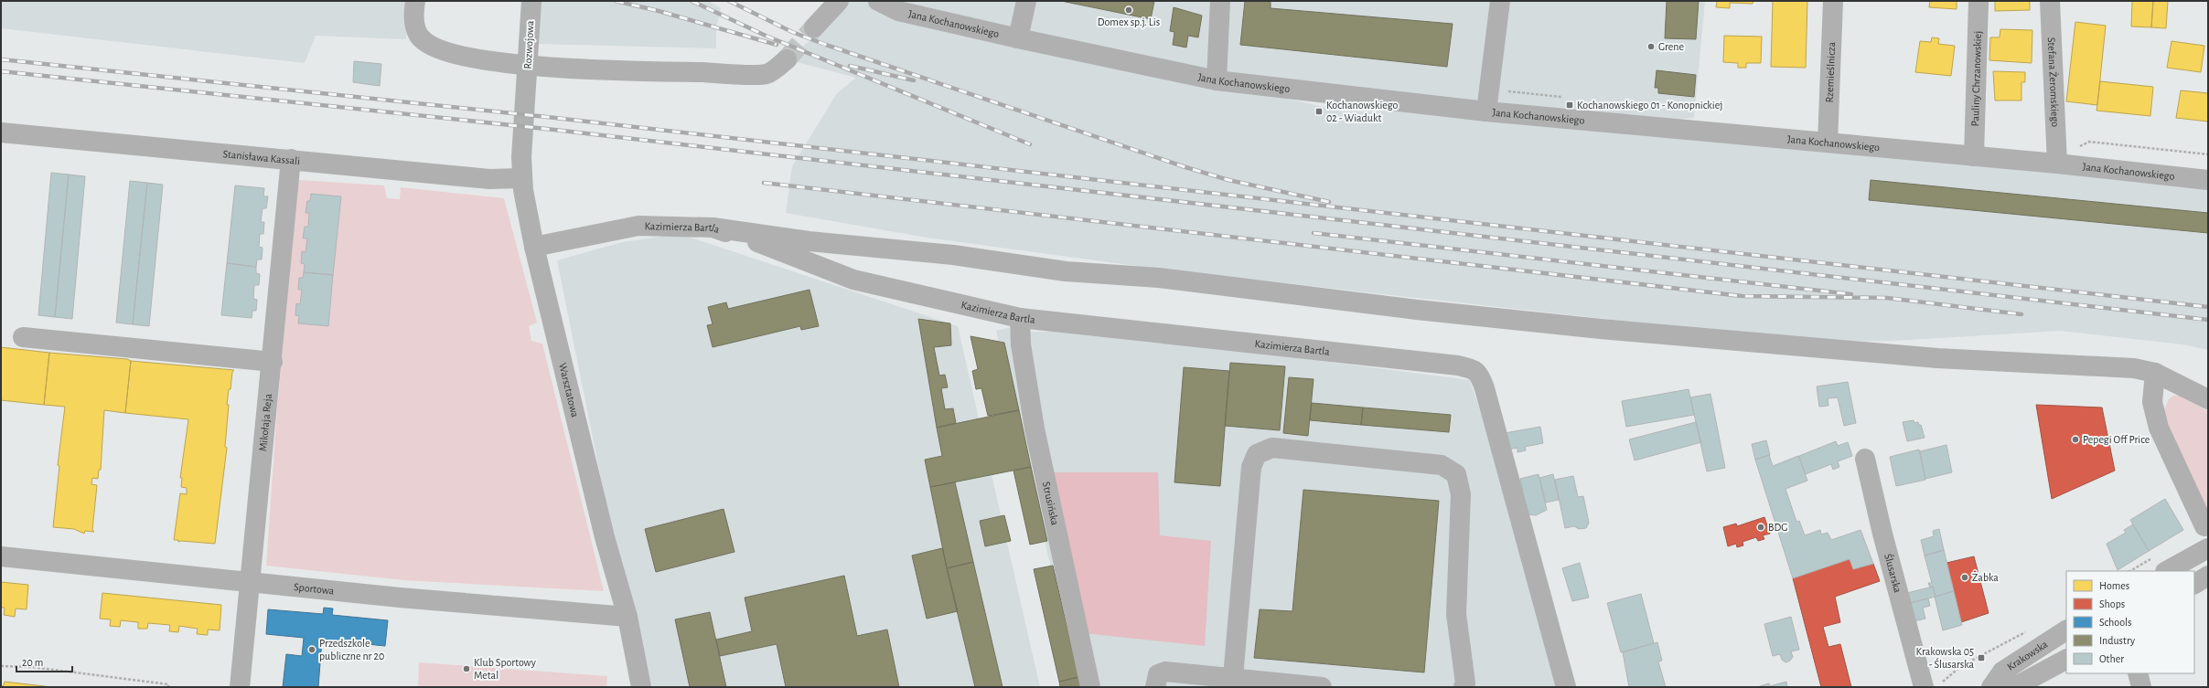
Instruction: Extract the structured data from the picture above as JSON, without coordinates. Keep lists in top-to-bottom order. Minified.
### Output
{"streets":{"street":["Jana Kochanowskiego","Rozwojowa","Rzemieślnicza","Pauliny Chrzanowskiej","Stefana Żeromskiego","Stanisława Kassali","Kazimierza Bartla","Warsztatowa","Mikołaja Reja","Strusińska","Ślusarska","Sportowa","Krakowska"]},"crossings":[["Jana Kochanowskiego","Rzemieślnicza"],["Jana Kochanowskiego","Pauliny Chrzanowskiej"],["Jana Kochanowskiego","Stefana Żeromskiego"],["Rozwojowa","Warsztatowa"],["Stanisława Kassali","Warsztatowa"],["Stanisława Kassali","Mikołaja Reja"],["Kazimierza Bartla","Warsztatowa"],["Kazimierza Bartla","Strusińska"],["Warsztatowa","Sportowa"],["Mikołaja Reja","Sportowa"]],"places":{"other":["Domex sp.j. Lis","Grene","Pepegi Off Price","BDG","Żabka","Przedszkole publiczne nr 20","Klub Sportowy Metal"],"transit":["Kochanowskiego 01 - Konopnickiej","Kochanowskiego 02 - Wiadukt","Krakowska 05 - Ślusarska"]},"legend":["Homes","Shops","Schools","Industry","Other"],"scale_bar":"20 m"}
